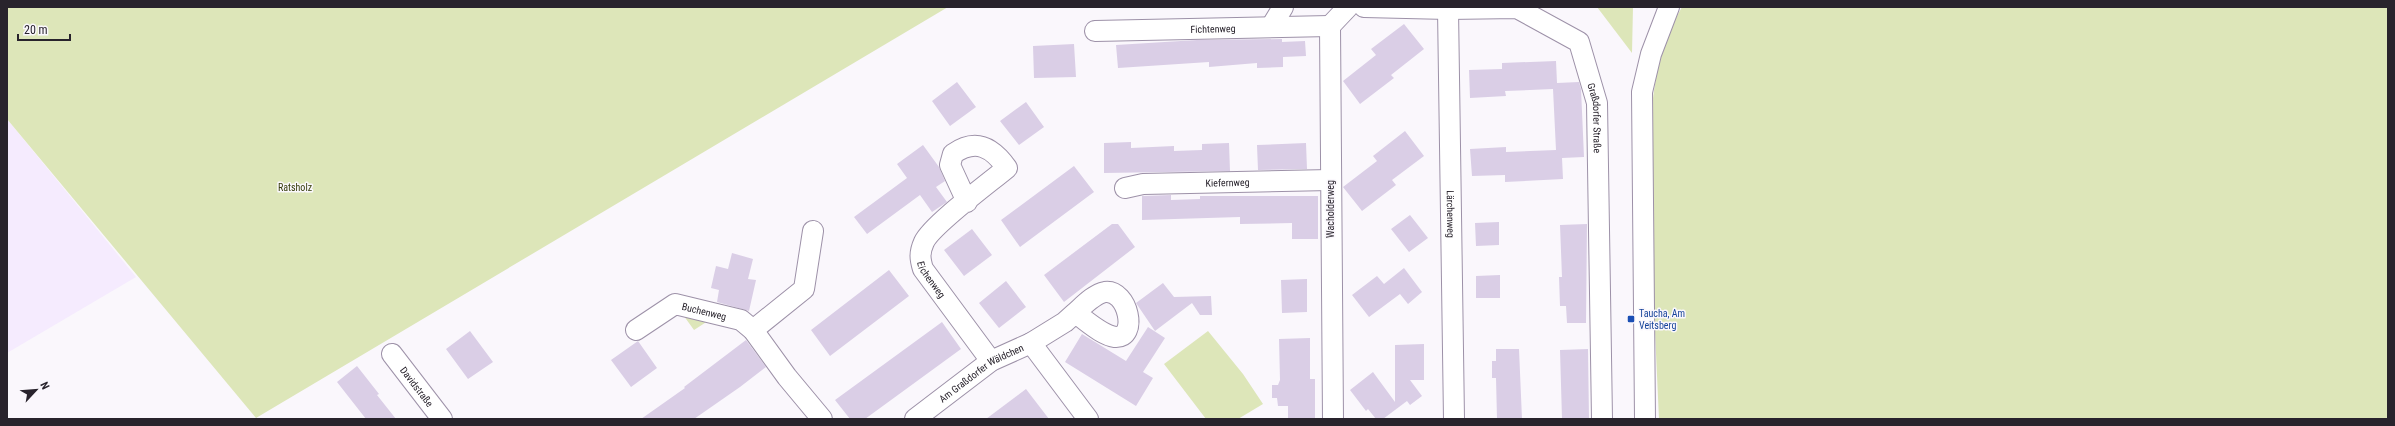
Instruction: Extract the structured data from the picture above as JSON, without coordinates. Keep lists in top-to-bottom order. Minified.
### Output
{"streets":{"street":["Fichtenweg","Graßdorfer Straße","Kiefernweg","Wacholderweg","Lärchenweg","Eichenweg","Buchenweg","Am Graßdorfer Wäldchen","Davidstraße"]},"crossings":[["Fichtenweg","Wacholderweg"],["Graßdorfer Straße","Lärchenweg"],["Kiefernweg","Wacholderweg"],["Eichenweg","Am Graßdorfer Wäldchen"]],"parks":["Ratsholz"],"places":{"transit":["Taucha, Am Veitsberg"]},"scale_bar":"20 m","north":"top right"}
